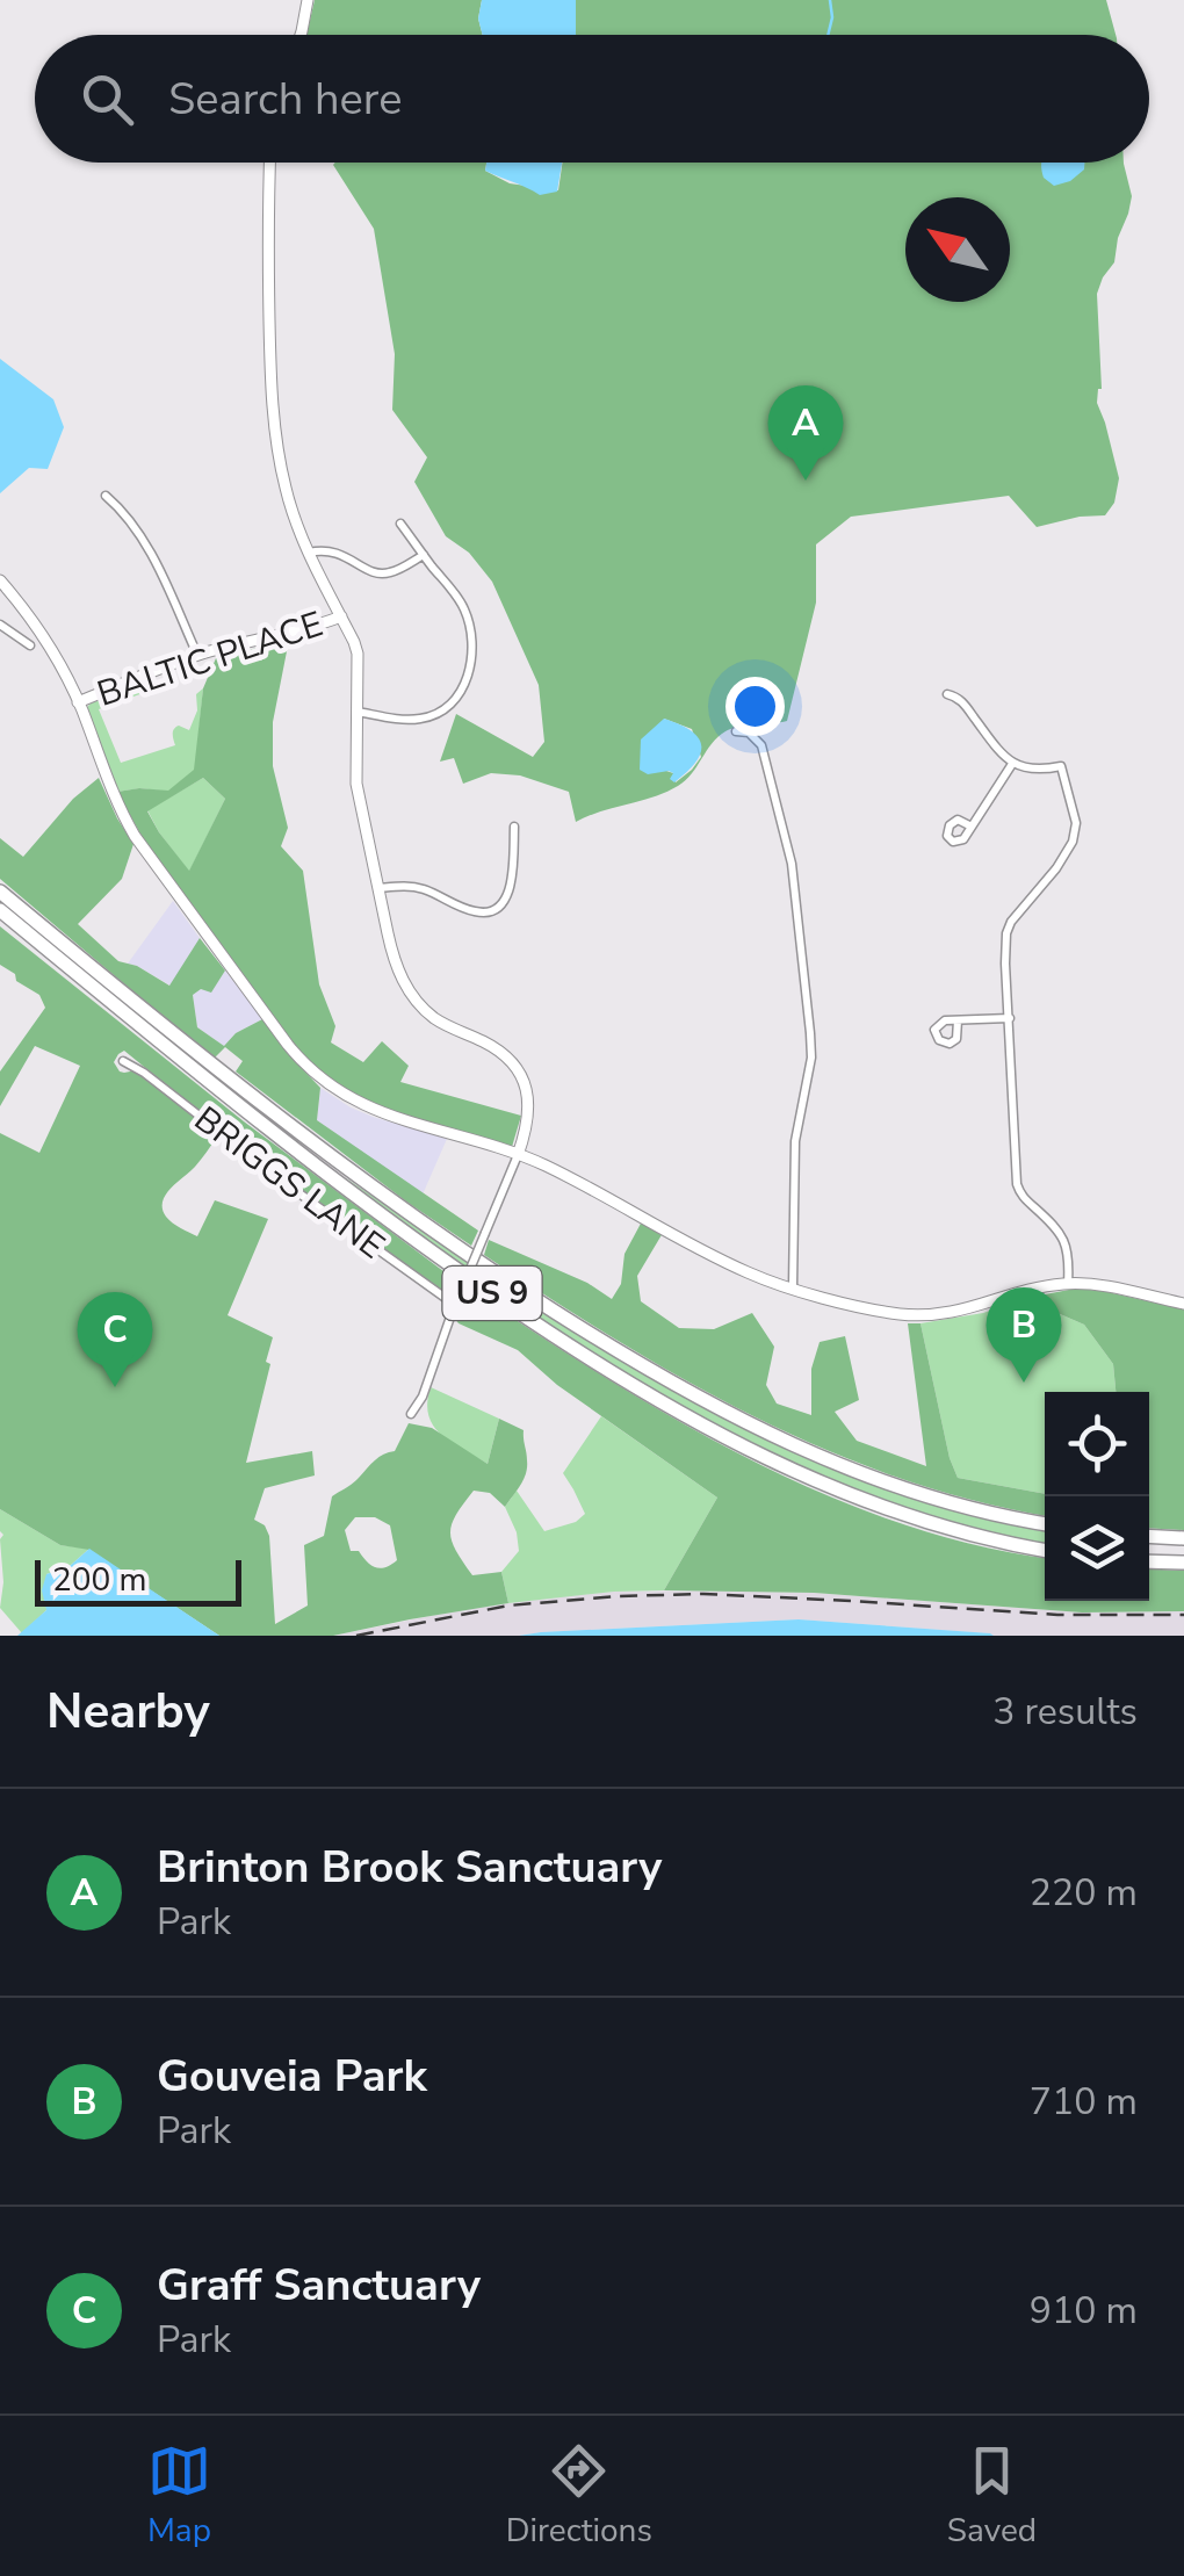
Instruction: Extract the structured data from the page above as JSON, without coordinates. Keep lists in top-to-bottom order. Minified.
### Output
{"streets":{"highway":["US 9"],"main road":["BALTIC PLACE"],"street":["BRIGGS LANE"]},"scale_bar":"200 m","north":"top left","page":{"search":"Search here","pins":["A","B","C"],"scale":"200 m","heading":["Nearby","3 results"],"list":[{"mark":"A","name":"Brinton Brook Sanctuary","note":"Park","value":"220 m"},{"mark":"B","name":"Gouveia Park","note":"Park","value":"710 m"},{"mark":"C","name":"Graff Sanctuary","note":"Park","value":"910 m"}],"nav":["Map","Directions","Saved"]}}
